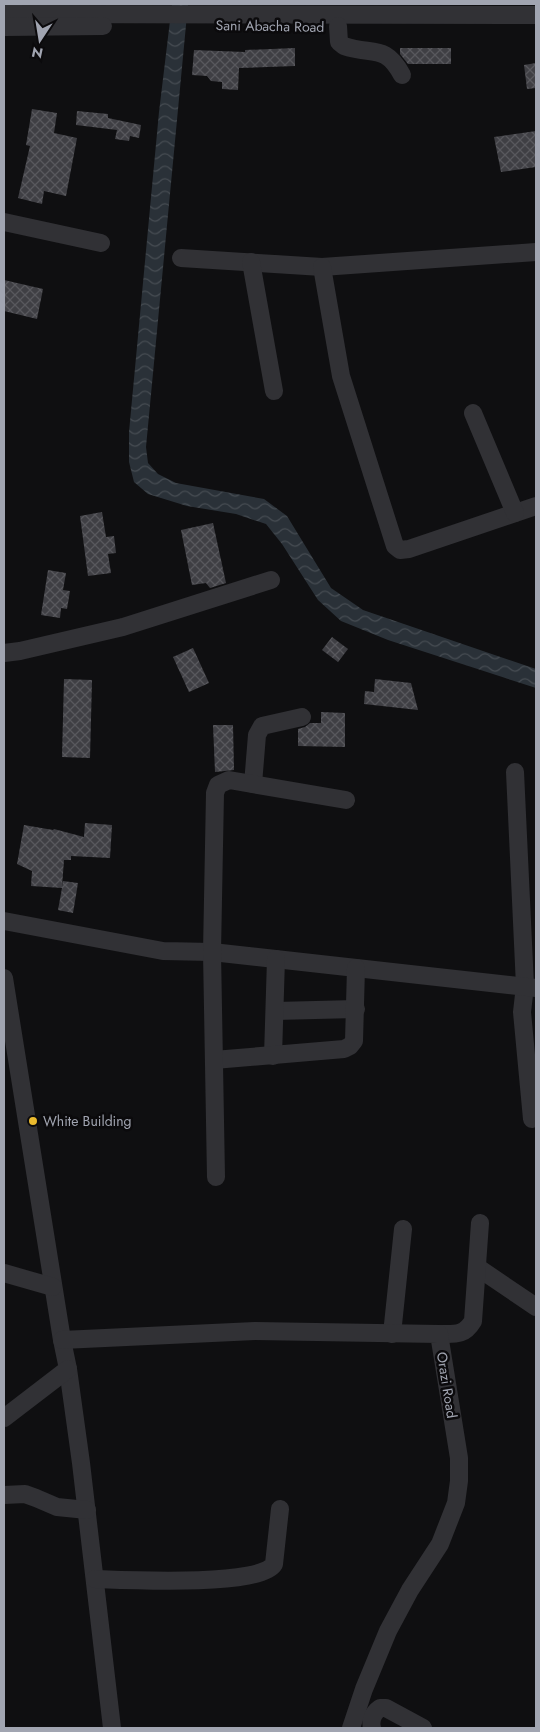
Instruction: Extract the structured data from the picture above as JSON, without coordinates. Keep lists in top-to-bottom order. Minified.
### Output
{"streets":{"street":["Sani Abacha Road","Orazi Road"]},"places":["White Building"],"north":"bottom"}
